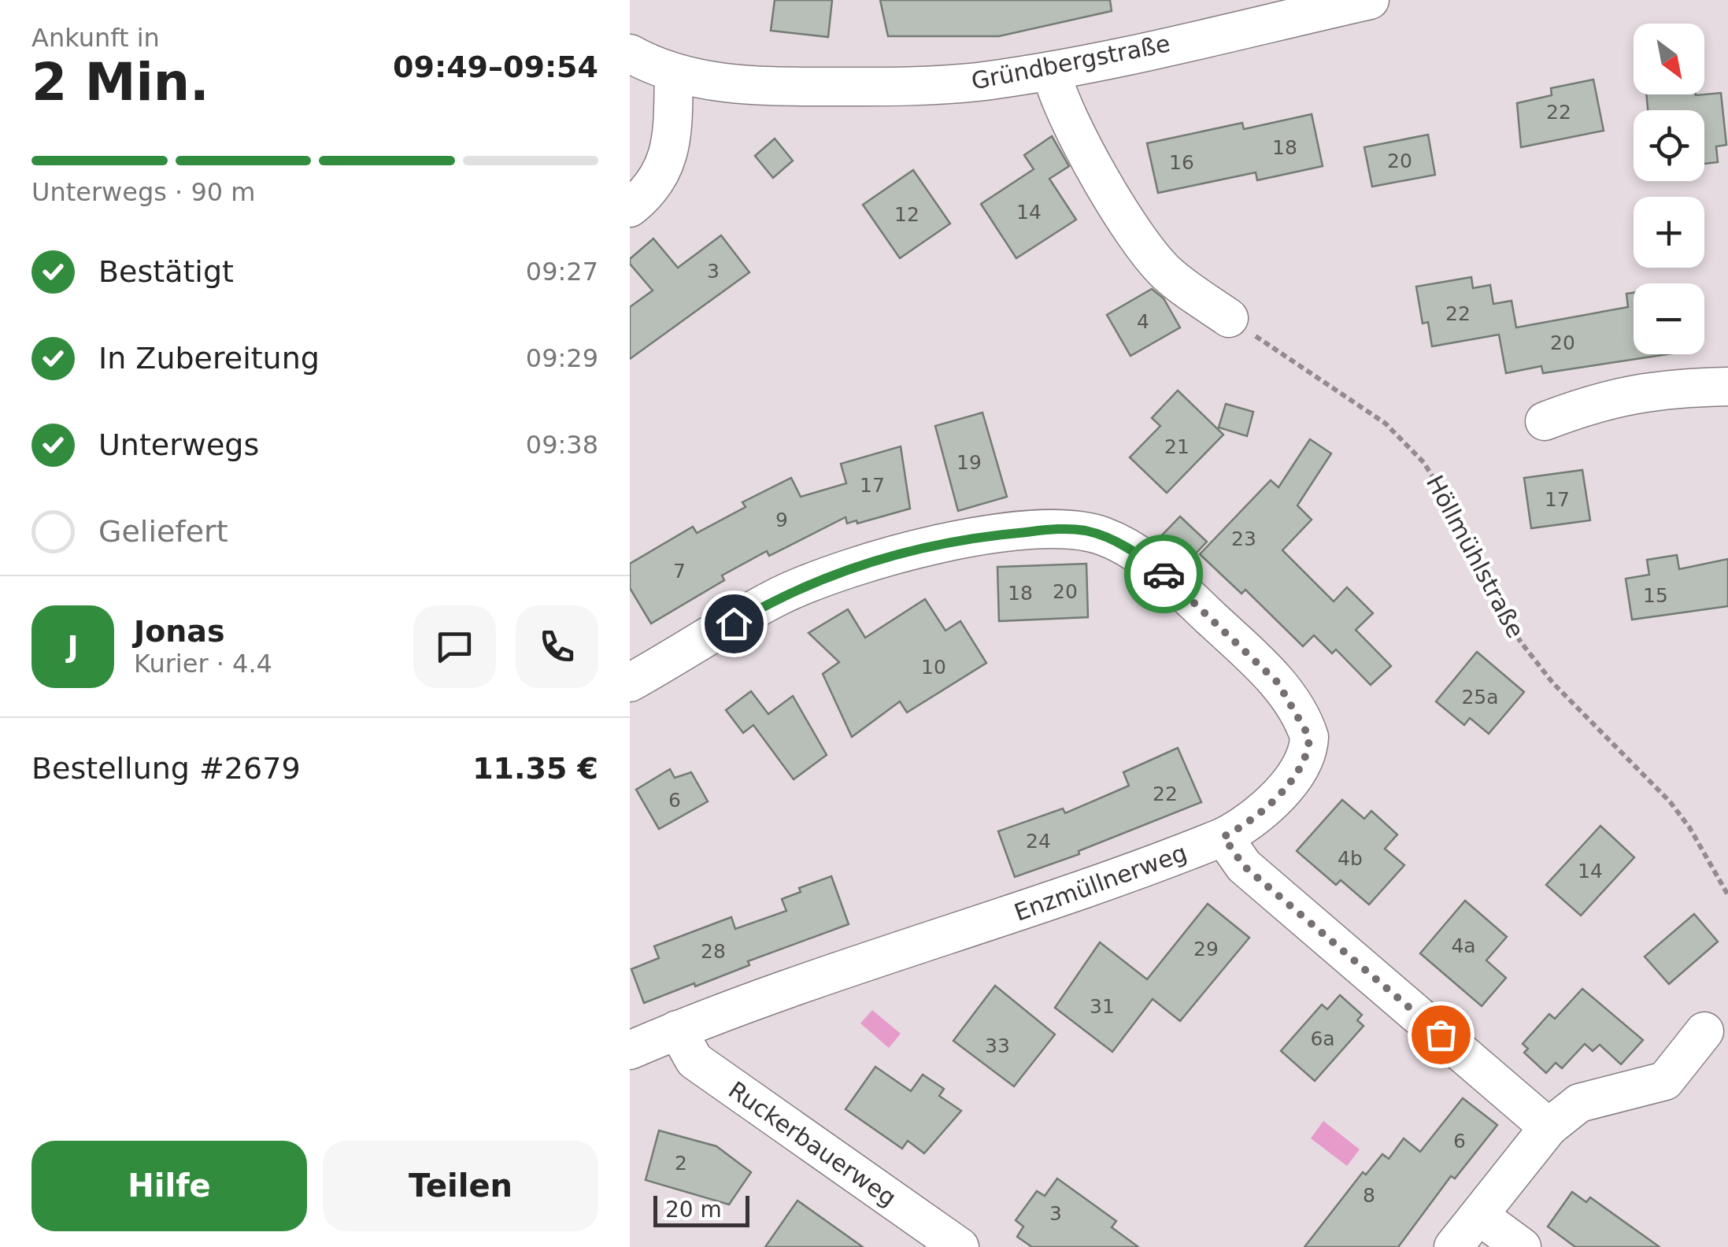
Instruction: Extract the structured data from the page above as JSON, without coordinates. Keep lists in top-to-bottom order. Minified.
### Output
{"streets":{"street":["Gründbergstraße","Enzmüllnerweg","Ruckerbauerweg"],"path":["Höllmühlstraße"]},"crossings":[["Enzmüllnerweg","Ruckerbauerweg"]],"house_numbers":["22","18","20","16","14","12","3","22","4","20","21","19","17","17","9","23","7","20","18","15","10","25a","22","6","24","4b","14","4a","29","28","31","6a","33","6","2","8","3"],"scale_bar":"20 m","north":"bottom right","page":{"heading":["2 Min.","Ankunft in","09:49–09:54"],"panel":["Jonas","Kurier · 4.4","Bestellung #2679","11.35 €"],"map_buttons":["+","−"],"bar":"Unterwegs · 90 m","list":[["Bestätigt","09:27"],["In Zubereitung","09:29"],["Unterwegs","09:38"],"Geliefert"],"round":"J","buttons":["Hilfe","Teilen"],"scale":"20 m"}}
